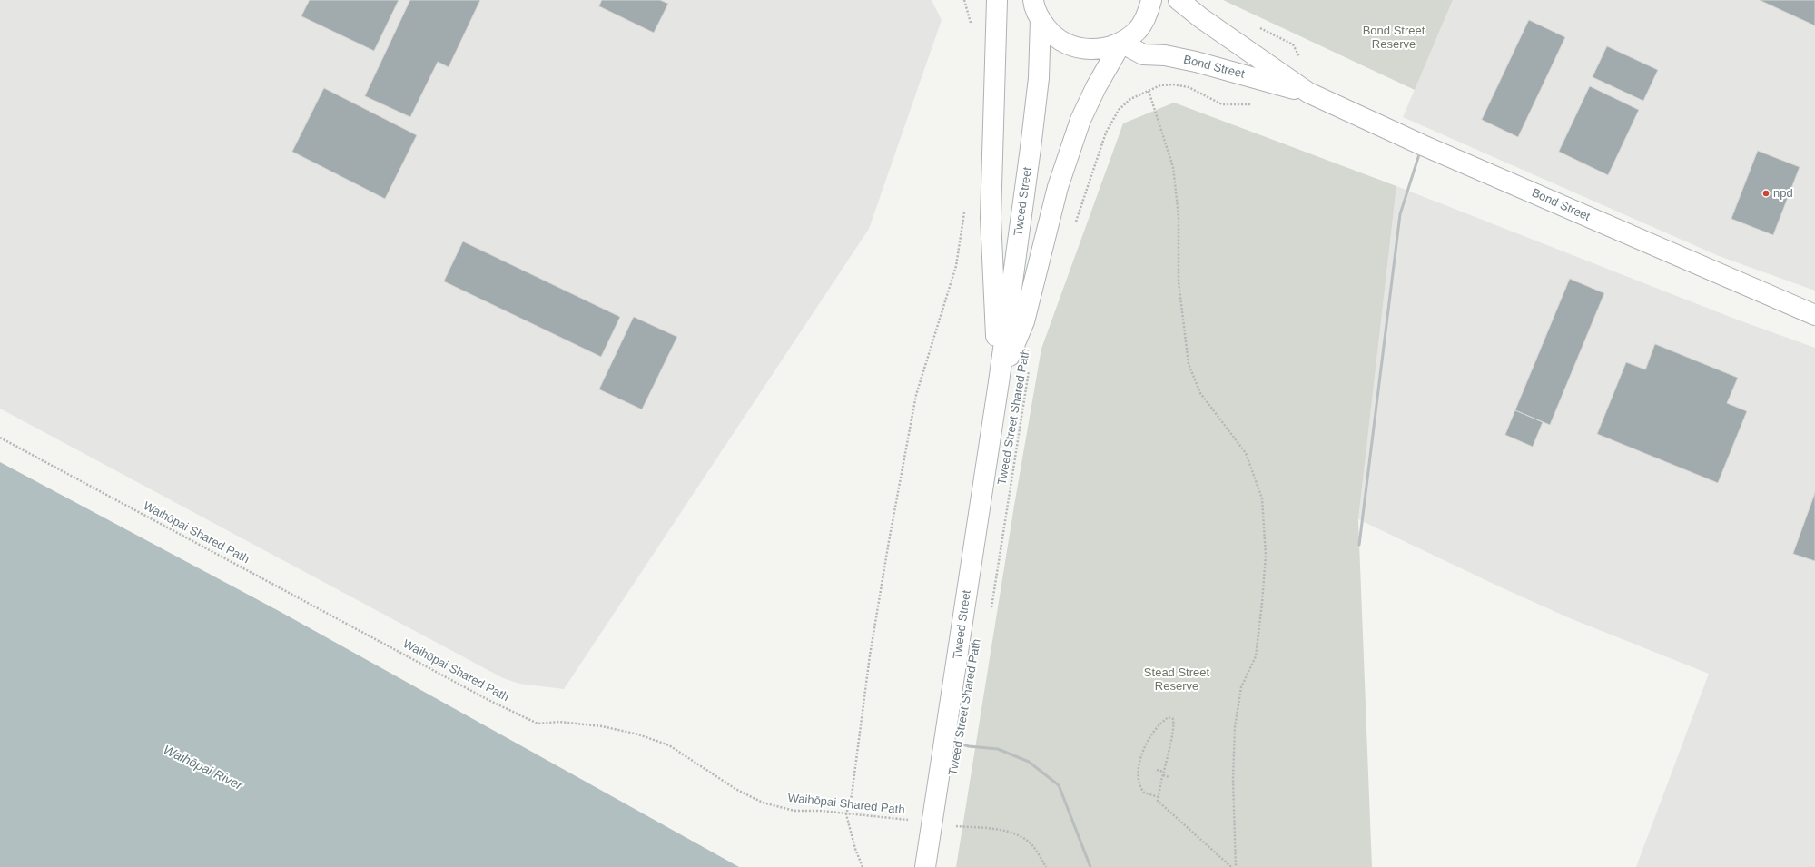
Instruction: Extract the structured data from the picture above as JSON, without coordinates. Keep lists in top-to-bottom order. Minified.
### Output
{"streets":{"main road":["Bond Street","Tweed Street"],"path":["Tweed Street Shared Path","Waihōpai Shared Path"]},"crossings":[["Bond Street","Tweed Street"],["Tweed Street","Waihōpai Shared Path"]],"water":["Waihōpai River"],"parks":["Bond Street Reserve","Stead Street Reserve"],"places":["npd"]}
